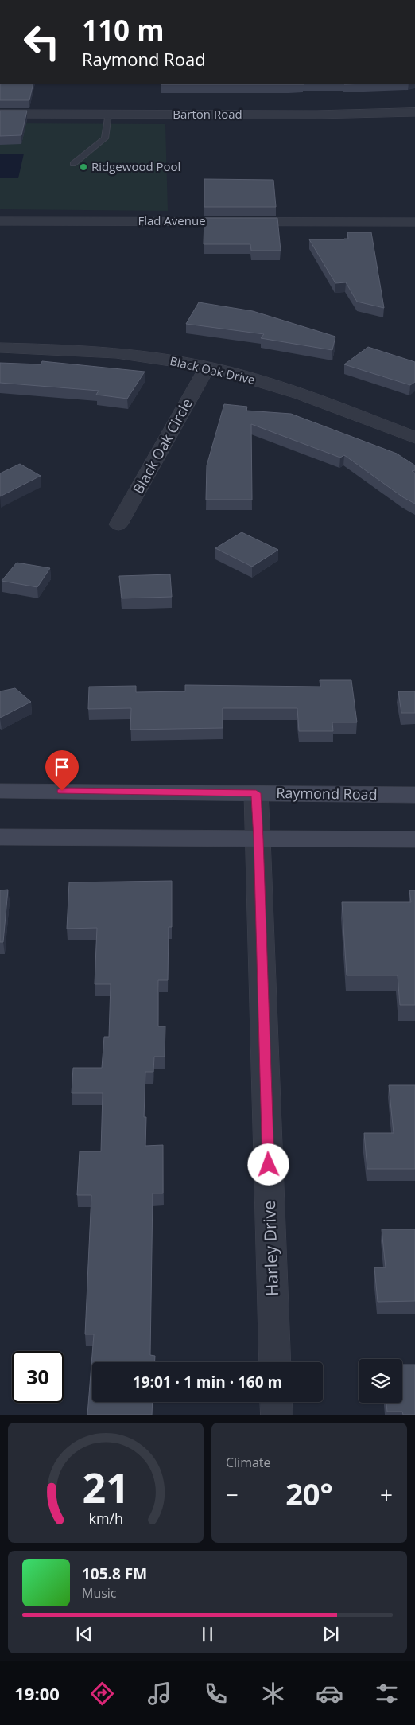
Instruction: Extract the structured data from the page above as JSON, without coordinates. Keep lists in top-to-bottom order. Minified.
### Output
{"streets":{"main road":["Raymond Road"],"street":["Barton Road","Flad Avenue","Black Oak Drive","Black Oak Circle","Harley Drive"]},"crossings":[["Black Oak Drive","Black Oak Circle"],["Raymond Road","Harley Drive"]],"places":["Ridgewood Pool"],"page":{"turn":["110 m","Raymond Road"],"limit":"30","trip":"19:01 · 1 min · 160 m","tile":"Climate","heat":["−","20°","+"],"song":["105.8 FM","Music"],"tabs":"19:00","gauge":["21","km/h"]}}
